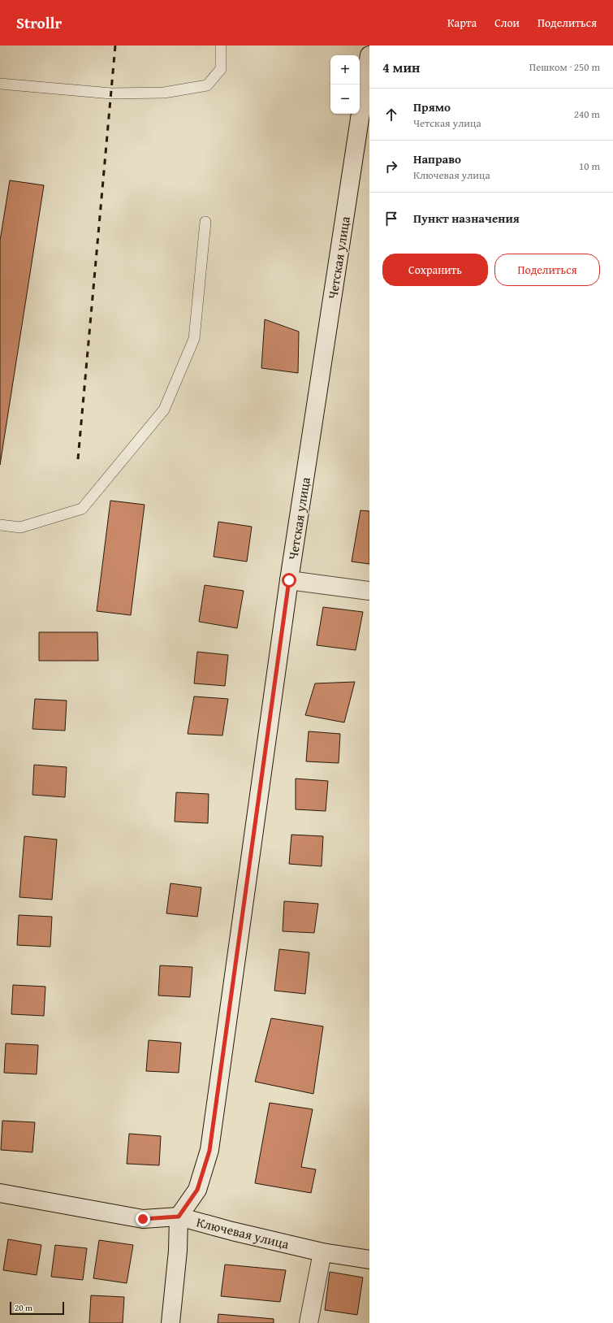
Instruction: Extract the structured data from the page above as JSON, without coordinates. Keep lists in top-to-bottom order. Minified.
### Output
{"streets":{"main road":["Четская улица","Ключевая улица"]},"crossings":[["Четская улица","Ключевая улица"]],"scale_bar":"20 m","page":{"header":"Strollr","nav":["Карта","Слои","Поделиться"],"heading":["4 мин","Пешком · 250 m"],"map_buttons":["+","−"],"list":[["Прямо","Четская улица","240 m"],["Направо","Ключевая улица","10 m"],"Пункт назначения"],"buttons":["Сохранить","Поделиться"],"scale":"20 m"}}
